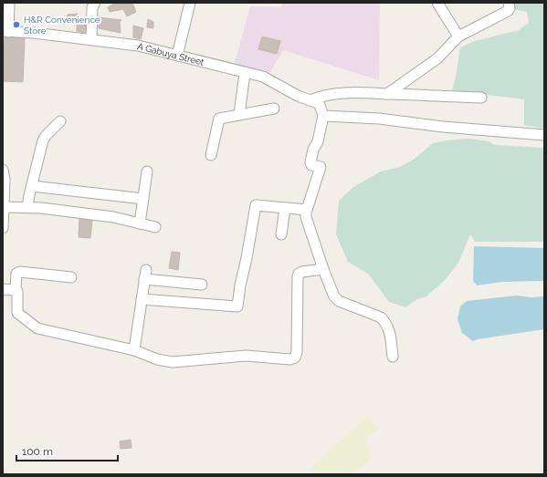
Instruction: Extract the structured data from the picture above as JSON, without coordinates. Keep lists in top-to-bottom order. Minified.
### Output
{"streets":{"street":["A Gabuya Street"]},"places":["H&R Convenience Store"],"scale_bar":"100 m"}
